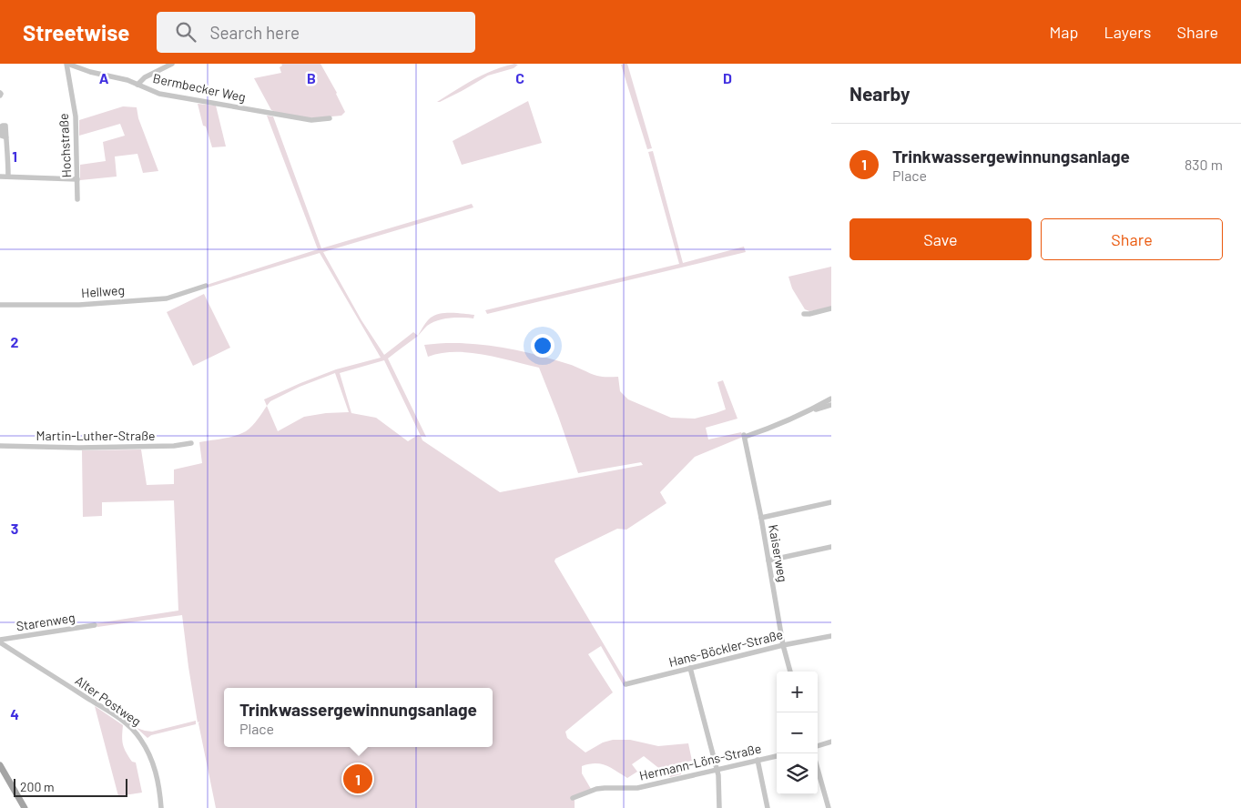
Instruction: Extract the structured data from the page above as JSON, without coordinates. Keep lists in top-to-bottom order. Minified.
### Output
{"streets":{"street":["Bermbecker Weg","Hochstraße","Hellweg","Martin-Luther-Straße","Kaiserweg","Starenweg","Hans-Böckler-Straße","Alter Postweg","Hermann-Löns-Straße"]},"crossings":[["Bermbecker Weg","Hochstraße"],["Kaiserweg","Hans-Böckler-Straße"],["Starenweg","Alter Postweg"]],"scale_bar":"200 m","page":{"header":"Streetwise","search":"Search here","nav":["Map","Layers","Share"],"heading":"Nearby","list":[{"mark":"1","name":"Trinkwassergewinnungsanlage","note":"Place","value":"830 m"}],"buttons":["Save","Share"],"map_buttons":["+","−"],"popup":["Trinkwassergewinnungsanlage","Place"],"pins":"1","scale":"200 m"},"grid":{"columns":["A","B","C","D"],"rows":["1","2","3","4"]}}
